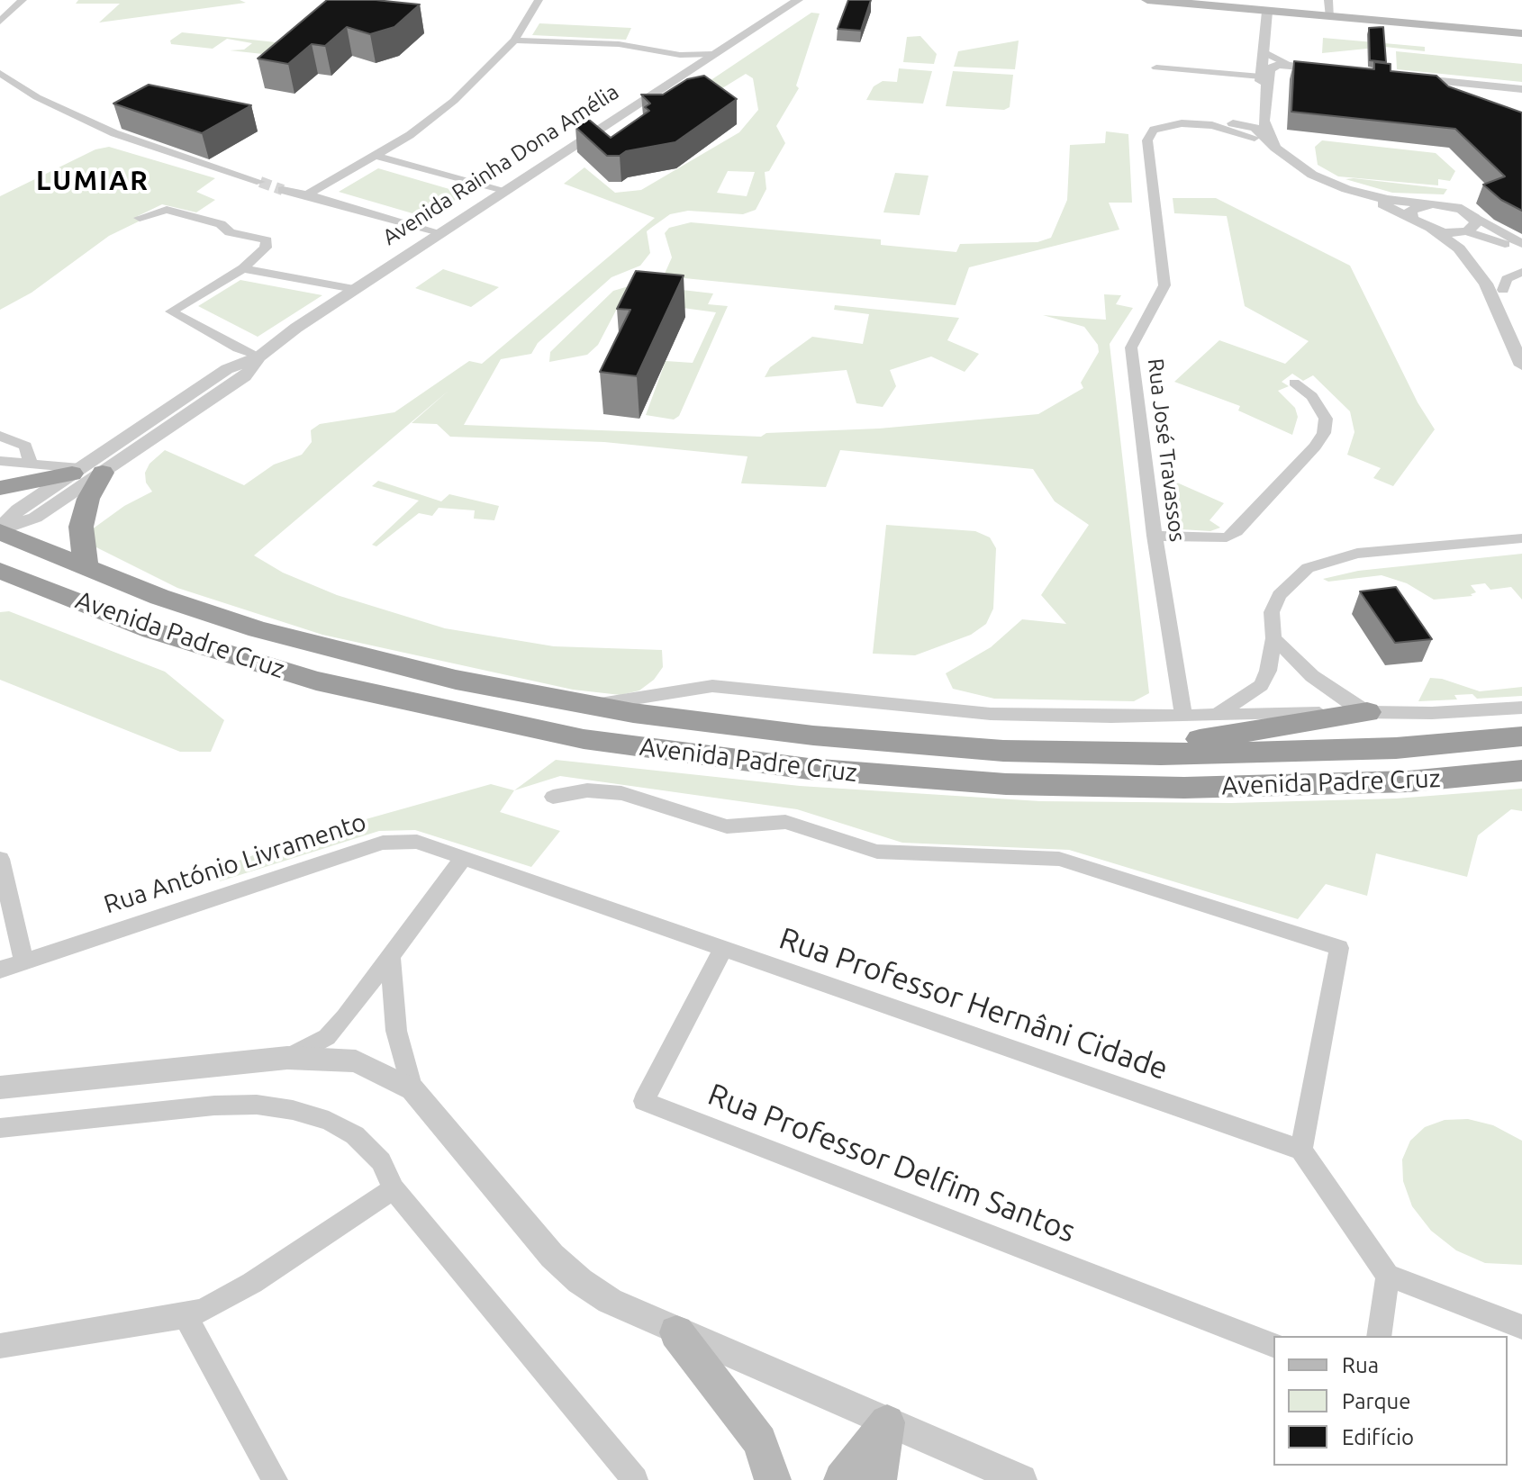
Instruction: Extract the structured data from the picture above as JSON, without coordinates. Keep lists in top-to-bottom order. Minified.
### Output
{"streets":{"highway":["Avenida Padre Cruz"],"street":["Avenida Rainha Dona Amélia","Rua José Travassos","Rua António Livramento","Rua Professor Hernâni Cidade","Rua Professor Delfim Santos"]},"crossings":[["Avenida Rainha Dona Amélia","Avenida Padre Cruz"],["Rua José Travassos","Avenida Padre Cruz"],["Rua António Livramento","Rua Professor Hernâni Cidade"],["Rua Professor Hernâni Cidade","Rua Professor Delfim Santos"]],"districts":["LUMIAR"],"legend":["Rua","Parque","Edifício"]}
